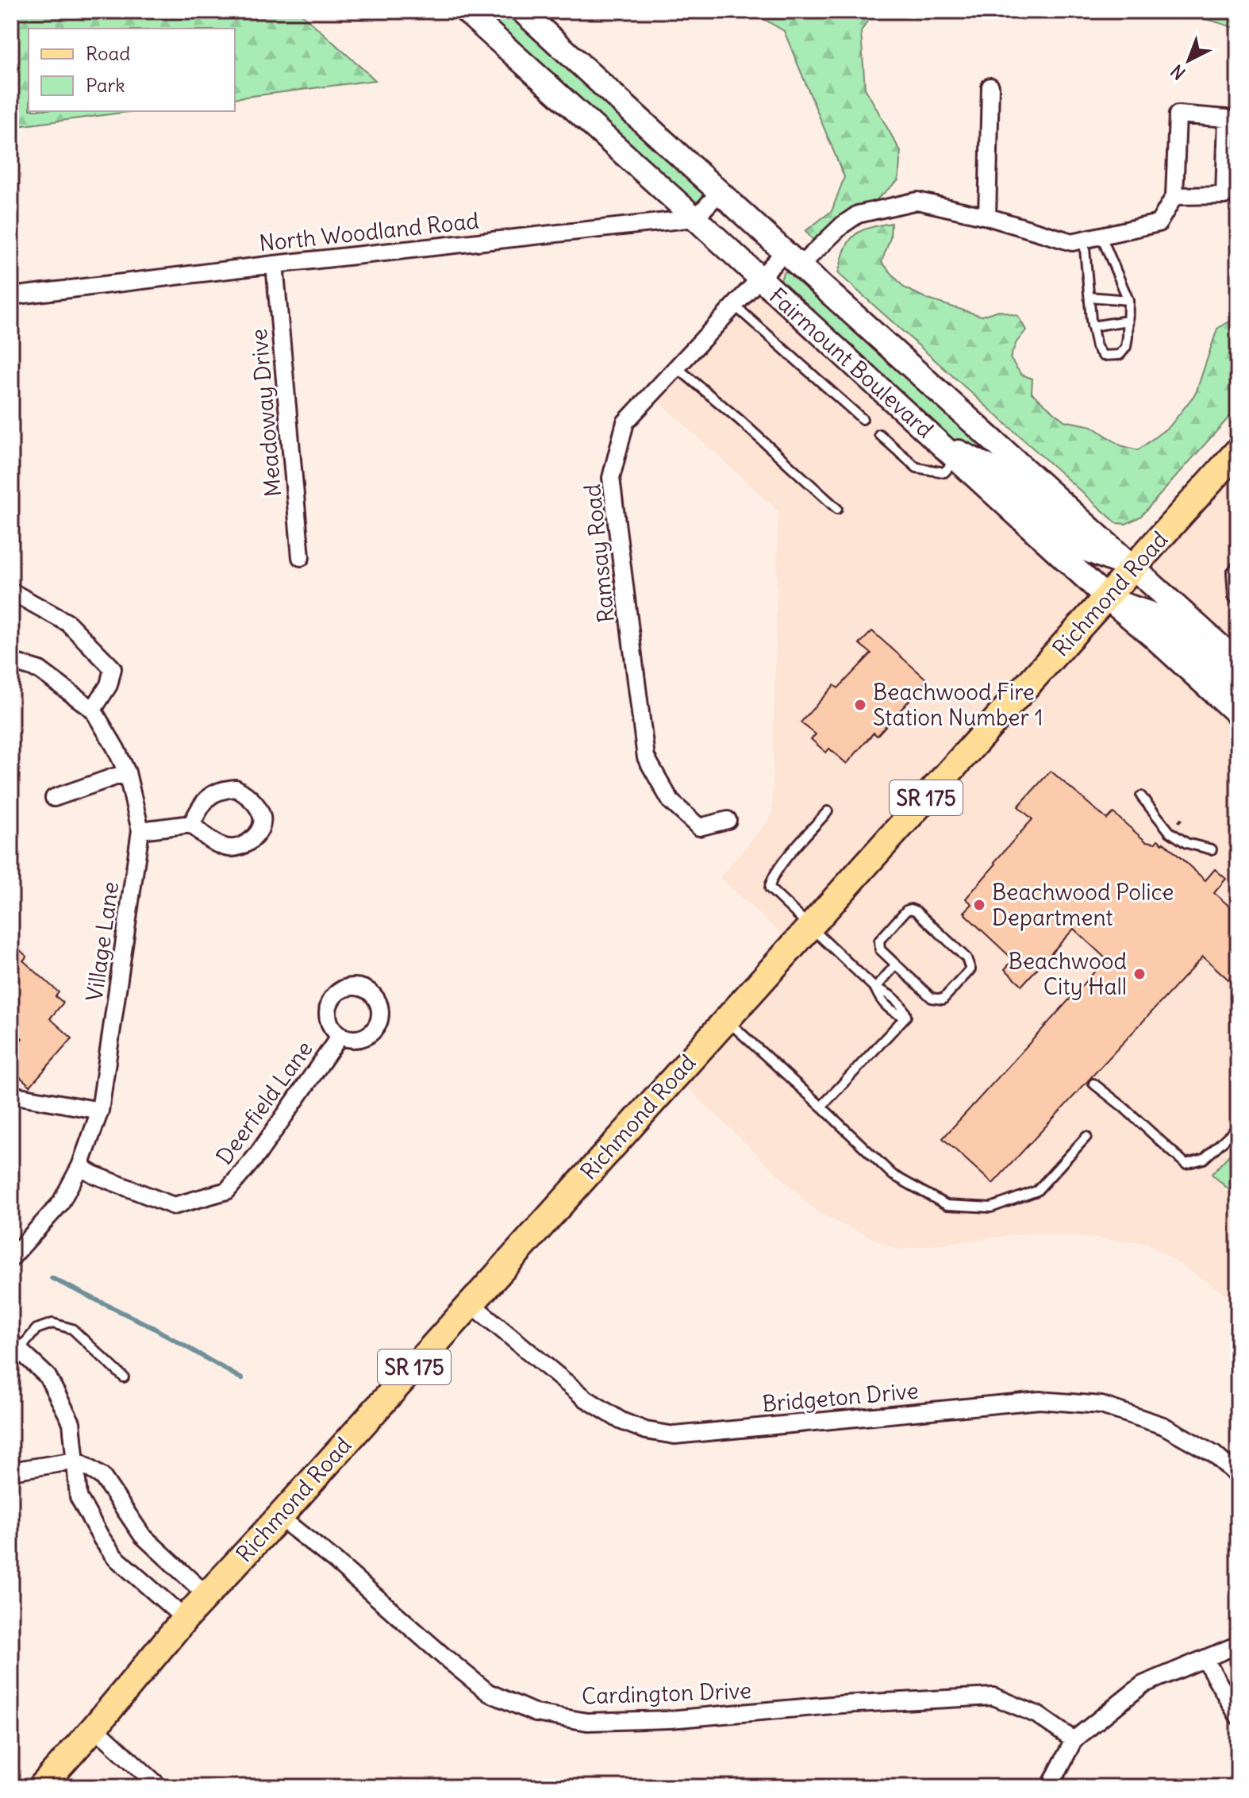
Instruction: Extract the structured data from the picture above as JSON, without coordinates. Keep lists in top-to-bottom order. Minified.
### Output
{"streets":{"main road":["Richmond Road","SR 175"],"street":["North Woodland Road","Fairmount Boulevard","Meadoway Drive","Ramsay Road","Village Lane","Deerfield Lane","Bridgeton Drive","Cardington Drive"]},"crossings":[["North Woodland Road","Fairmount Boulevard"],["North Woodland Road","Meadoway Drive"],["Fairmount Boulevard","Ramsay Road"],["Fairmount Boulevard","Richmond Road"],["Richmond Road","Bridgeton Drive"],["Richmond Road","Cardington Drive"],["Village Lane","Deerfield Lane"]],"places":["Beachwood Fire Station Number 1","Beachwood Police Department","Beachwood City Hall"],"legend":["Road","Park"],"north":"bottom left"}
